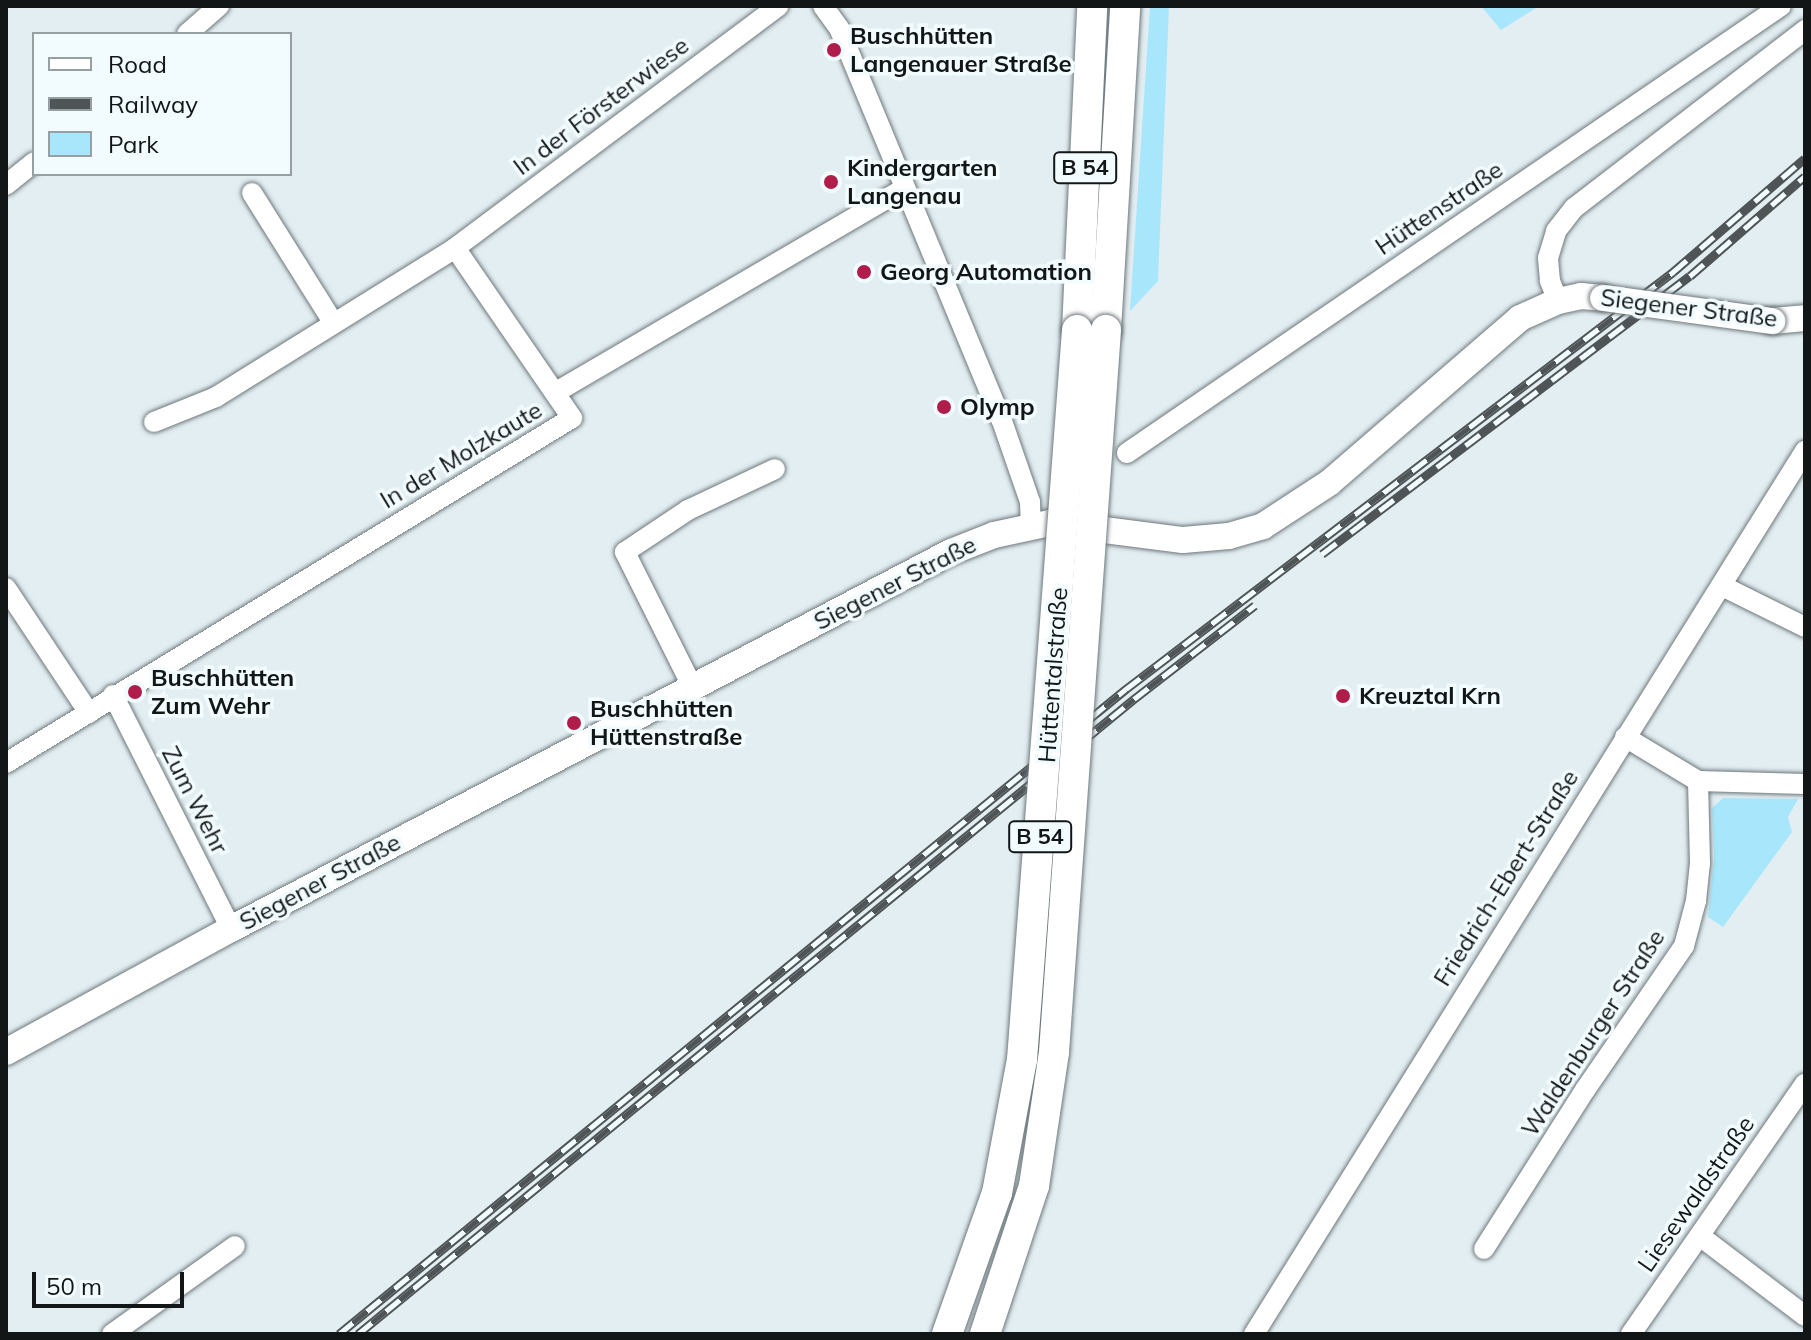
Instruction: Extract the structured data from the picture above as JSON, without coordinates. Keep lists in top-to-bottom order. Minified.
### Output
{"streets":{"highway":["B 54","Hüttentalstraße"],"main road":["Siegener Straße"],"street":["In der Försterwiese","Hüttenstraße","In der Molzkaute","Zum Wehr","Friedrich-Ebert-Straße","Waldenburger Straße","Liesewaldstraße"]},"crossings":[["Siegener Straße","Zum Wehr"],["In der Molzkaute","Zum Wehr"]],"places":["Buschhütten Langenauer Straße","Kindergarten Langenau","Georg Automation","Olymp","Buschhütten Zum Wehr","Kreuztal Krn","Buschhütten Hüttenstraße"],"legend":["Road","Railway","Park"],"scale_bar":"50 m"}
